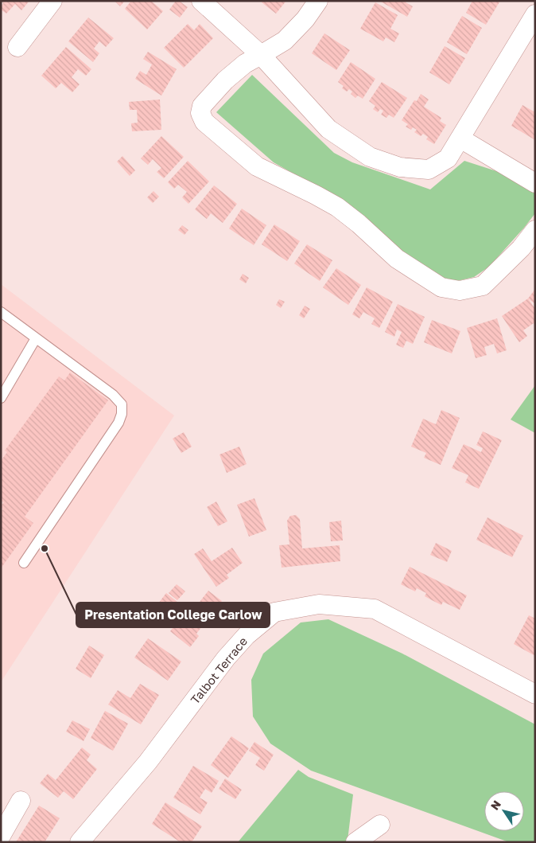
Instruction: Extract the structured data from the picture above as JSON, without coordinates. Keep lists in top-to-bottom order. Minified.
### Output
{"streets":{"street":["Talbot Terrace"]},"places":["Presentation College Carlow"],"north":"top left"}
